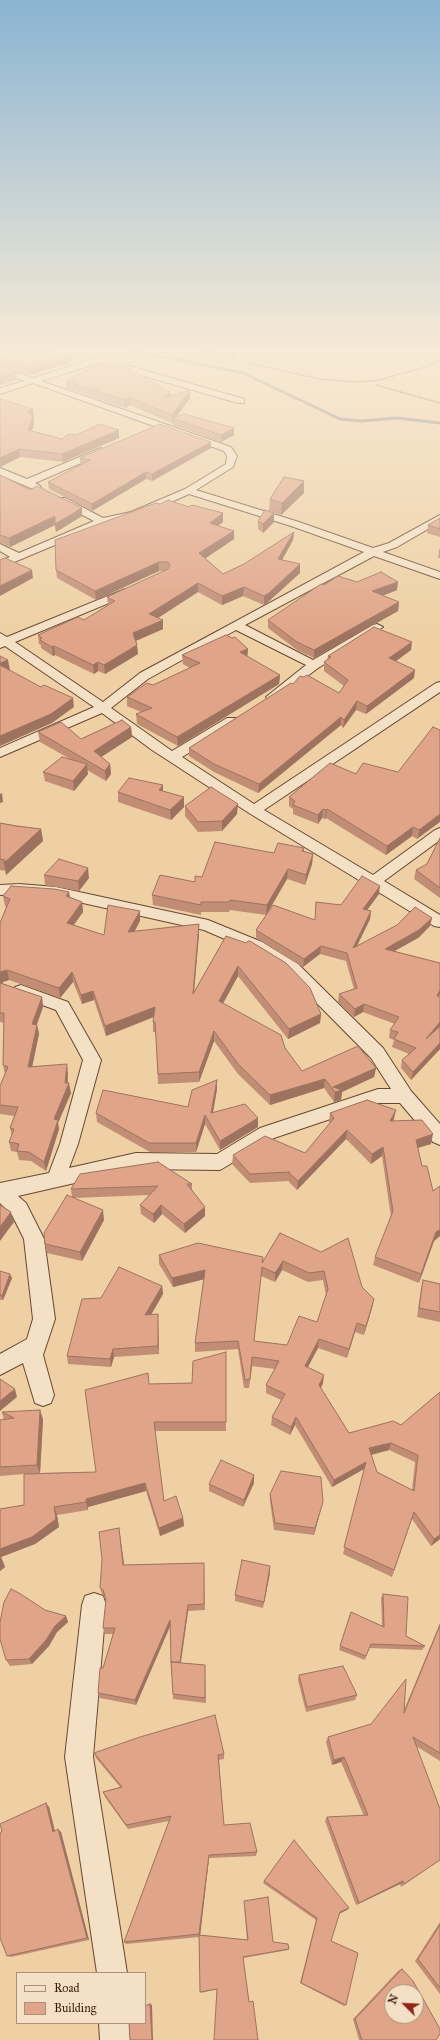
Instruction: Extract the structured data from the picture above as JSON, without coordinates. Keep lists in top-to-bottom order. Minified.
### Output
{"legend":["Road","Building"],"north":"top left"}
